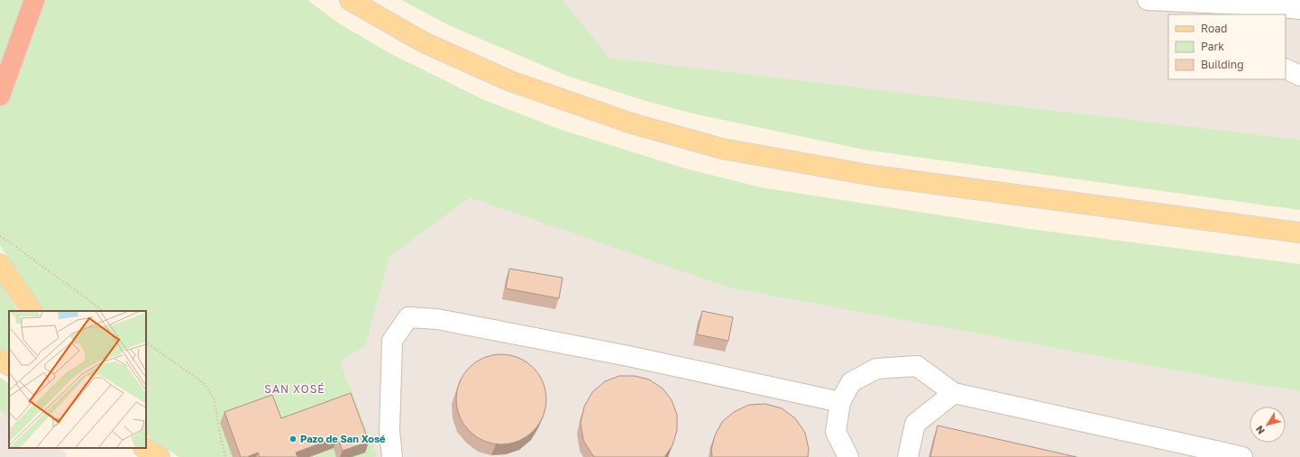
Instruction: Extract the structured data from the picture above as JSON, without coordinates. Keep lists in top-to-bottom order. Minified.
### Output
{"districts":["SAN XOSÉ"],"places":["Pazo de San Xosé"],"legend":["Road","Park","Building"],"north":"bottom left"}
